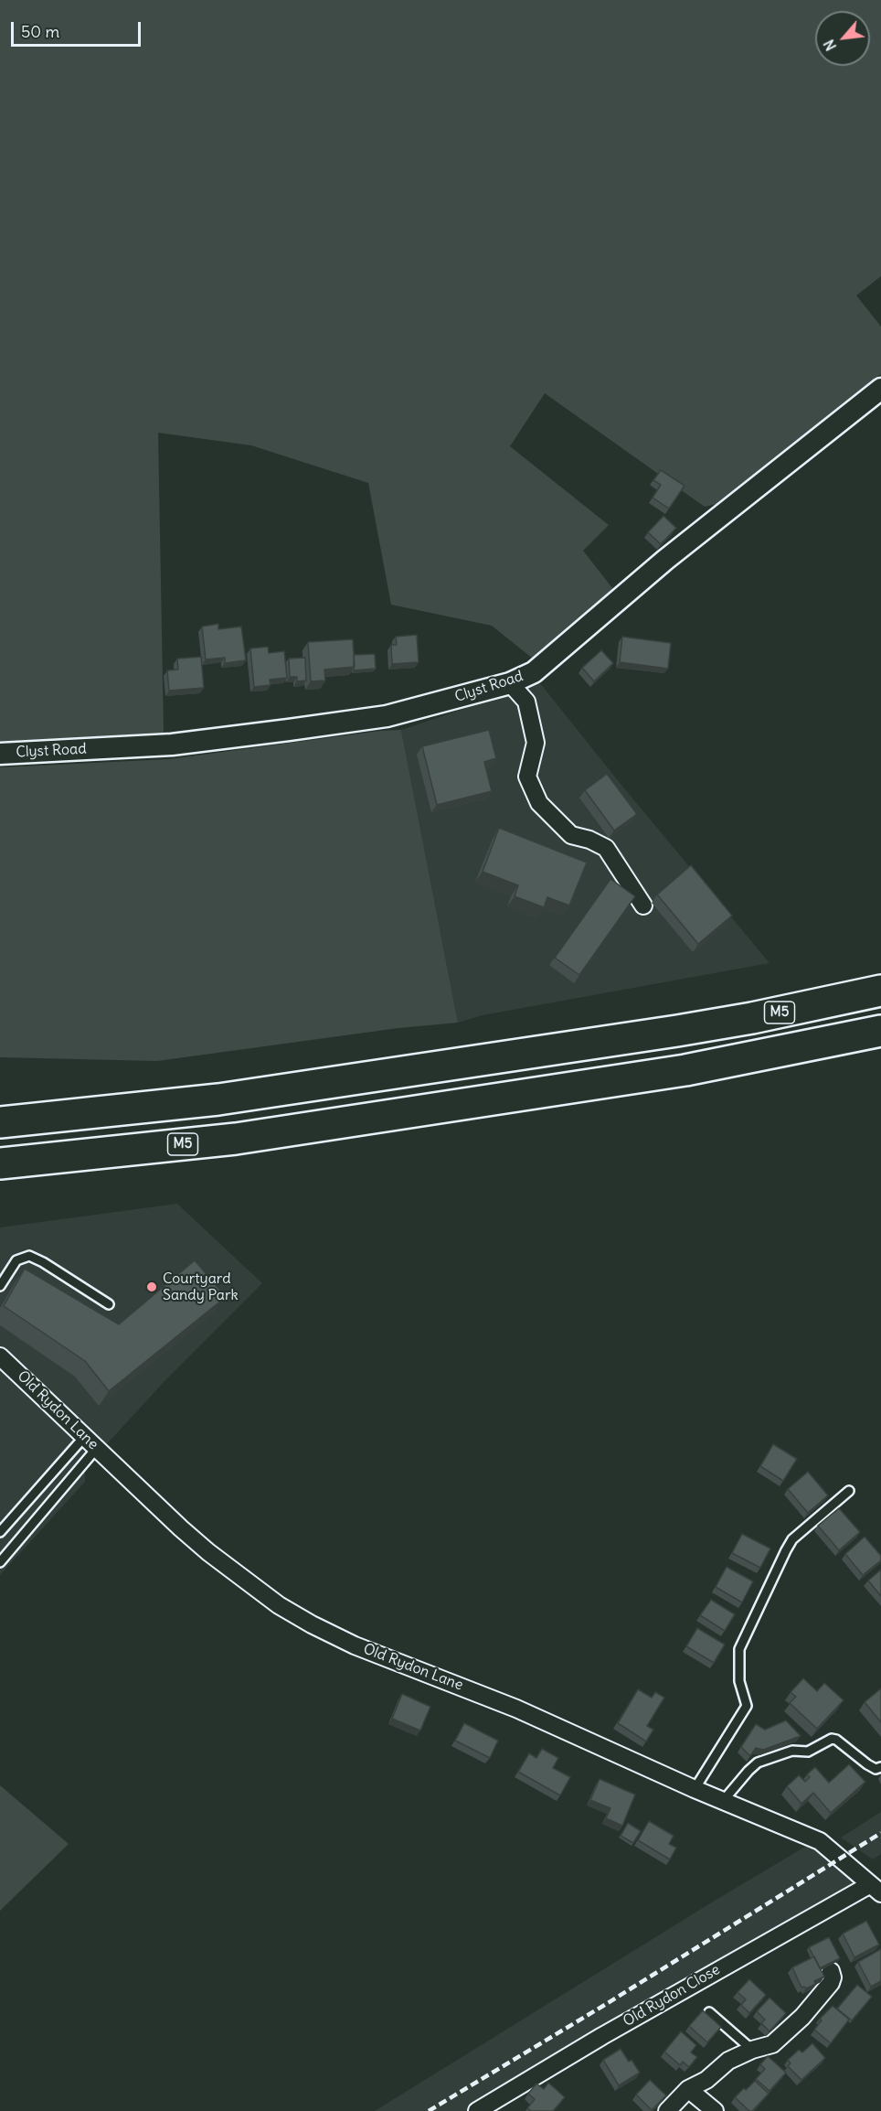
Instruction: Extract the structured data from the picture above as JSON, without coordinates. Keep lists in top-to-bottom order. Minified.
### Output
{"streets":{"highway":["M5"],"street":["Clyst Road","Old Rydon Lane","Old Rydon Close"]},"crossings":[["Old Rydon Lane","Old Rydon Close"]],"places":["Courtyard Sandy Park"],"scale_bar":"50 m","north":"bottom left"}
